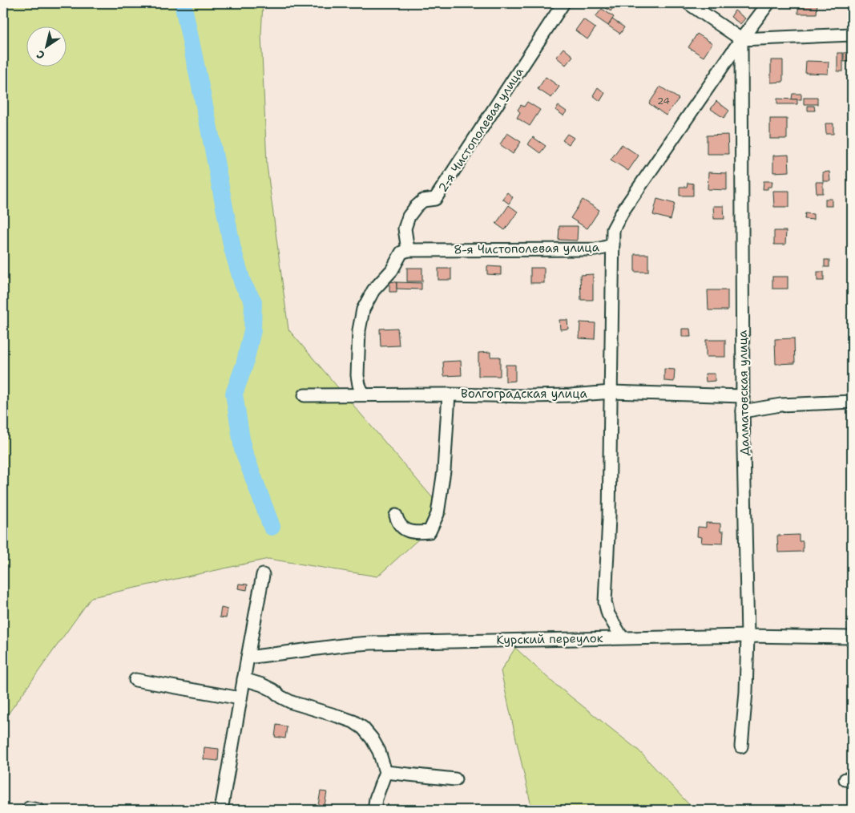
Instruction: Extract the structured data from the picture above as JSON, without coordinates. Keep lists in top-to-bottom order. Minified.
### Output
{"streets":{"street":["2-я Чистополевая улица","8-я Чистополевая улица","Далматовская улица","Волгоградская улица","Курский переулок"]},"crossings":[["2-я Чистополевая улица","8-я Чистополевая улица"],["8-я Чистополевая улица","Далматовская улица"],["Далматовская улица","Волгоградская улица"],["Далматовская улица","Курский переулок"]],"house_numbers":["24"],"north":"bottom left"}
